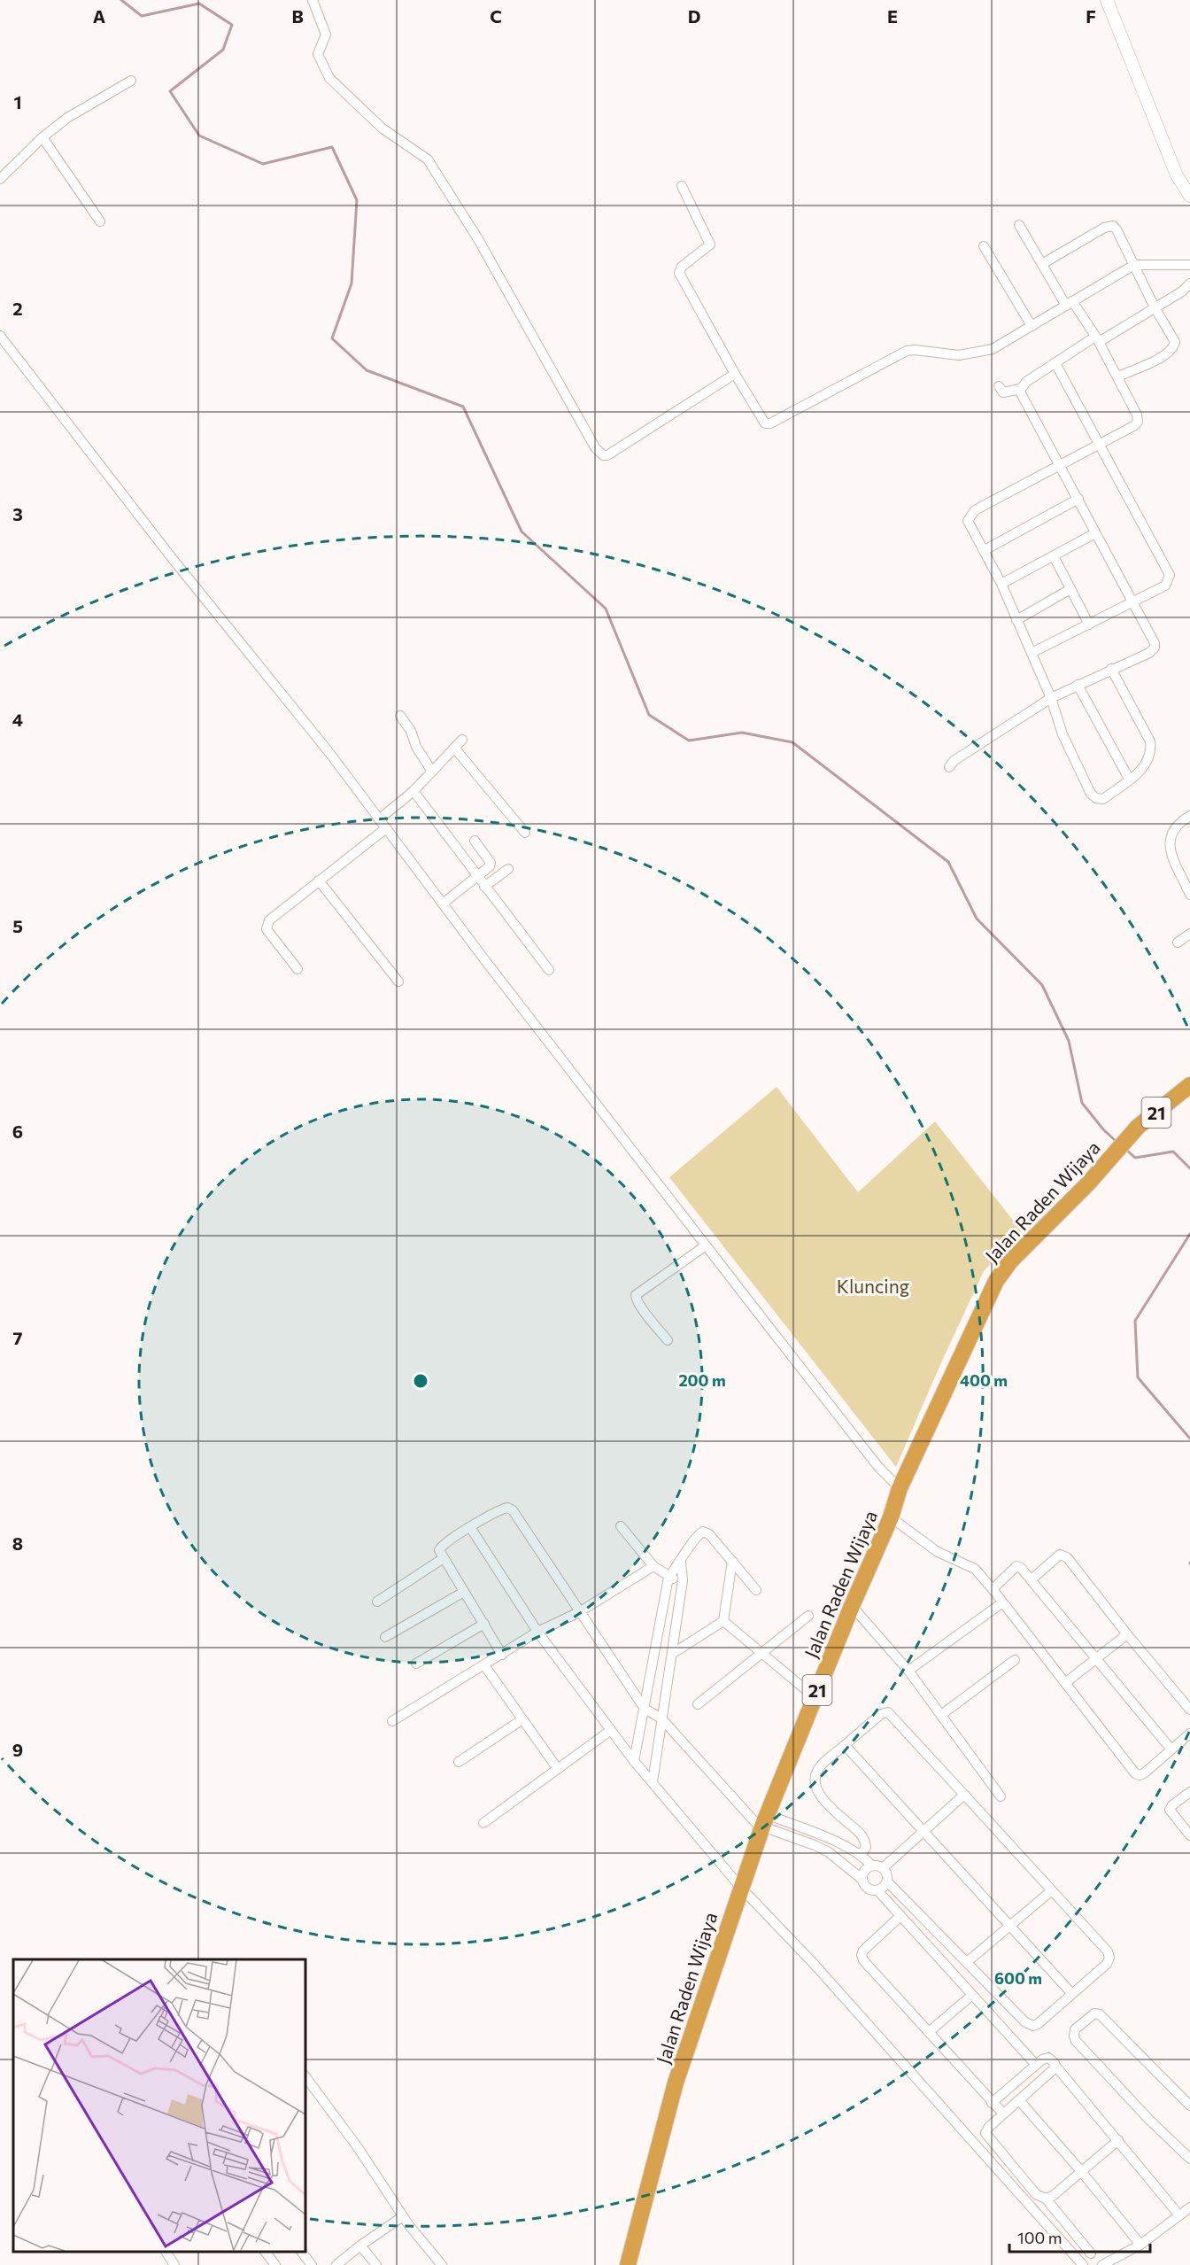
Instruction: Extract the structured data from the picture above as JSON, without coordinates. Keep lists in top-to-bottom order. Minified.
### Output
{"streets":{"highway":["21","Jalan Raden Wijaya"]},"parks":["Kluncing"],"scale_bar":"100 m","grid":{"columns":["A","B","C","D","E","F"],"rows":["1","2","3","4","5","6","7","8","9"]},"rings":["200 m","400 m","600 m"]}
